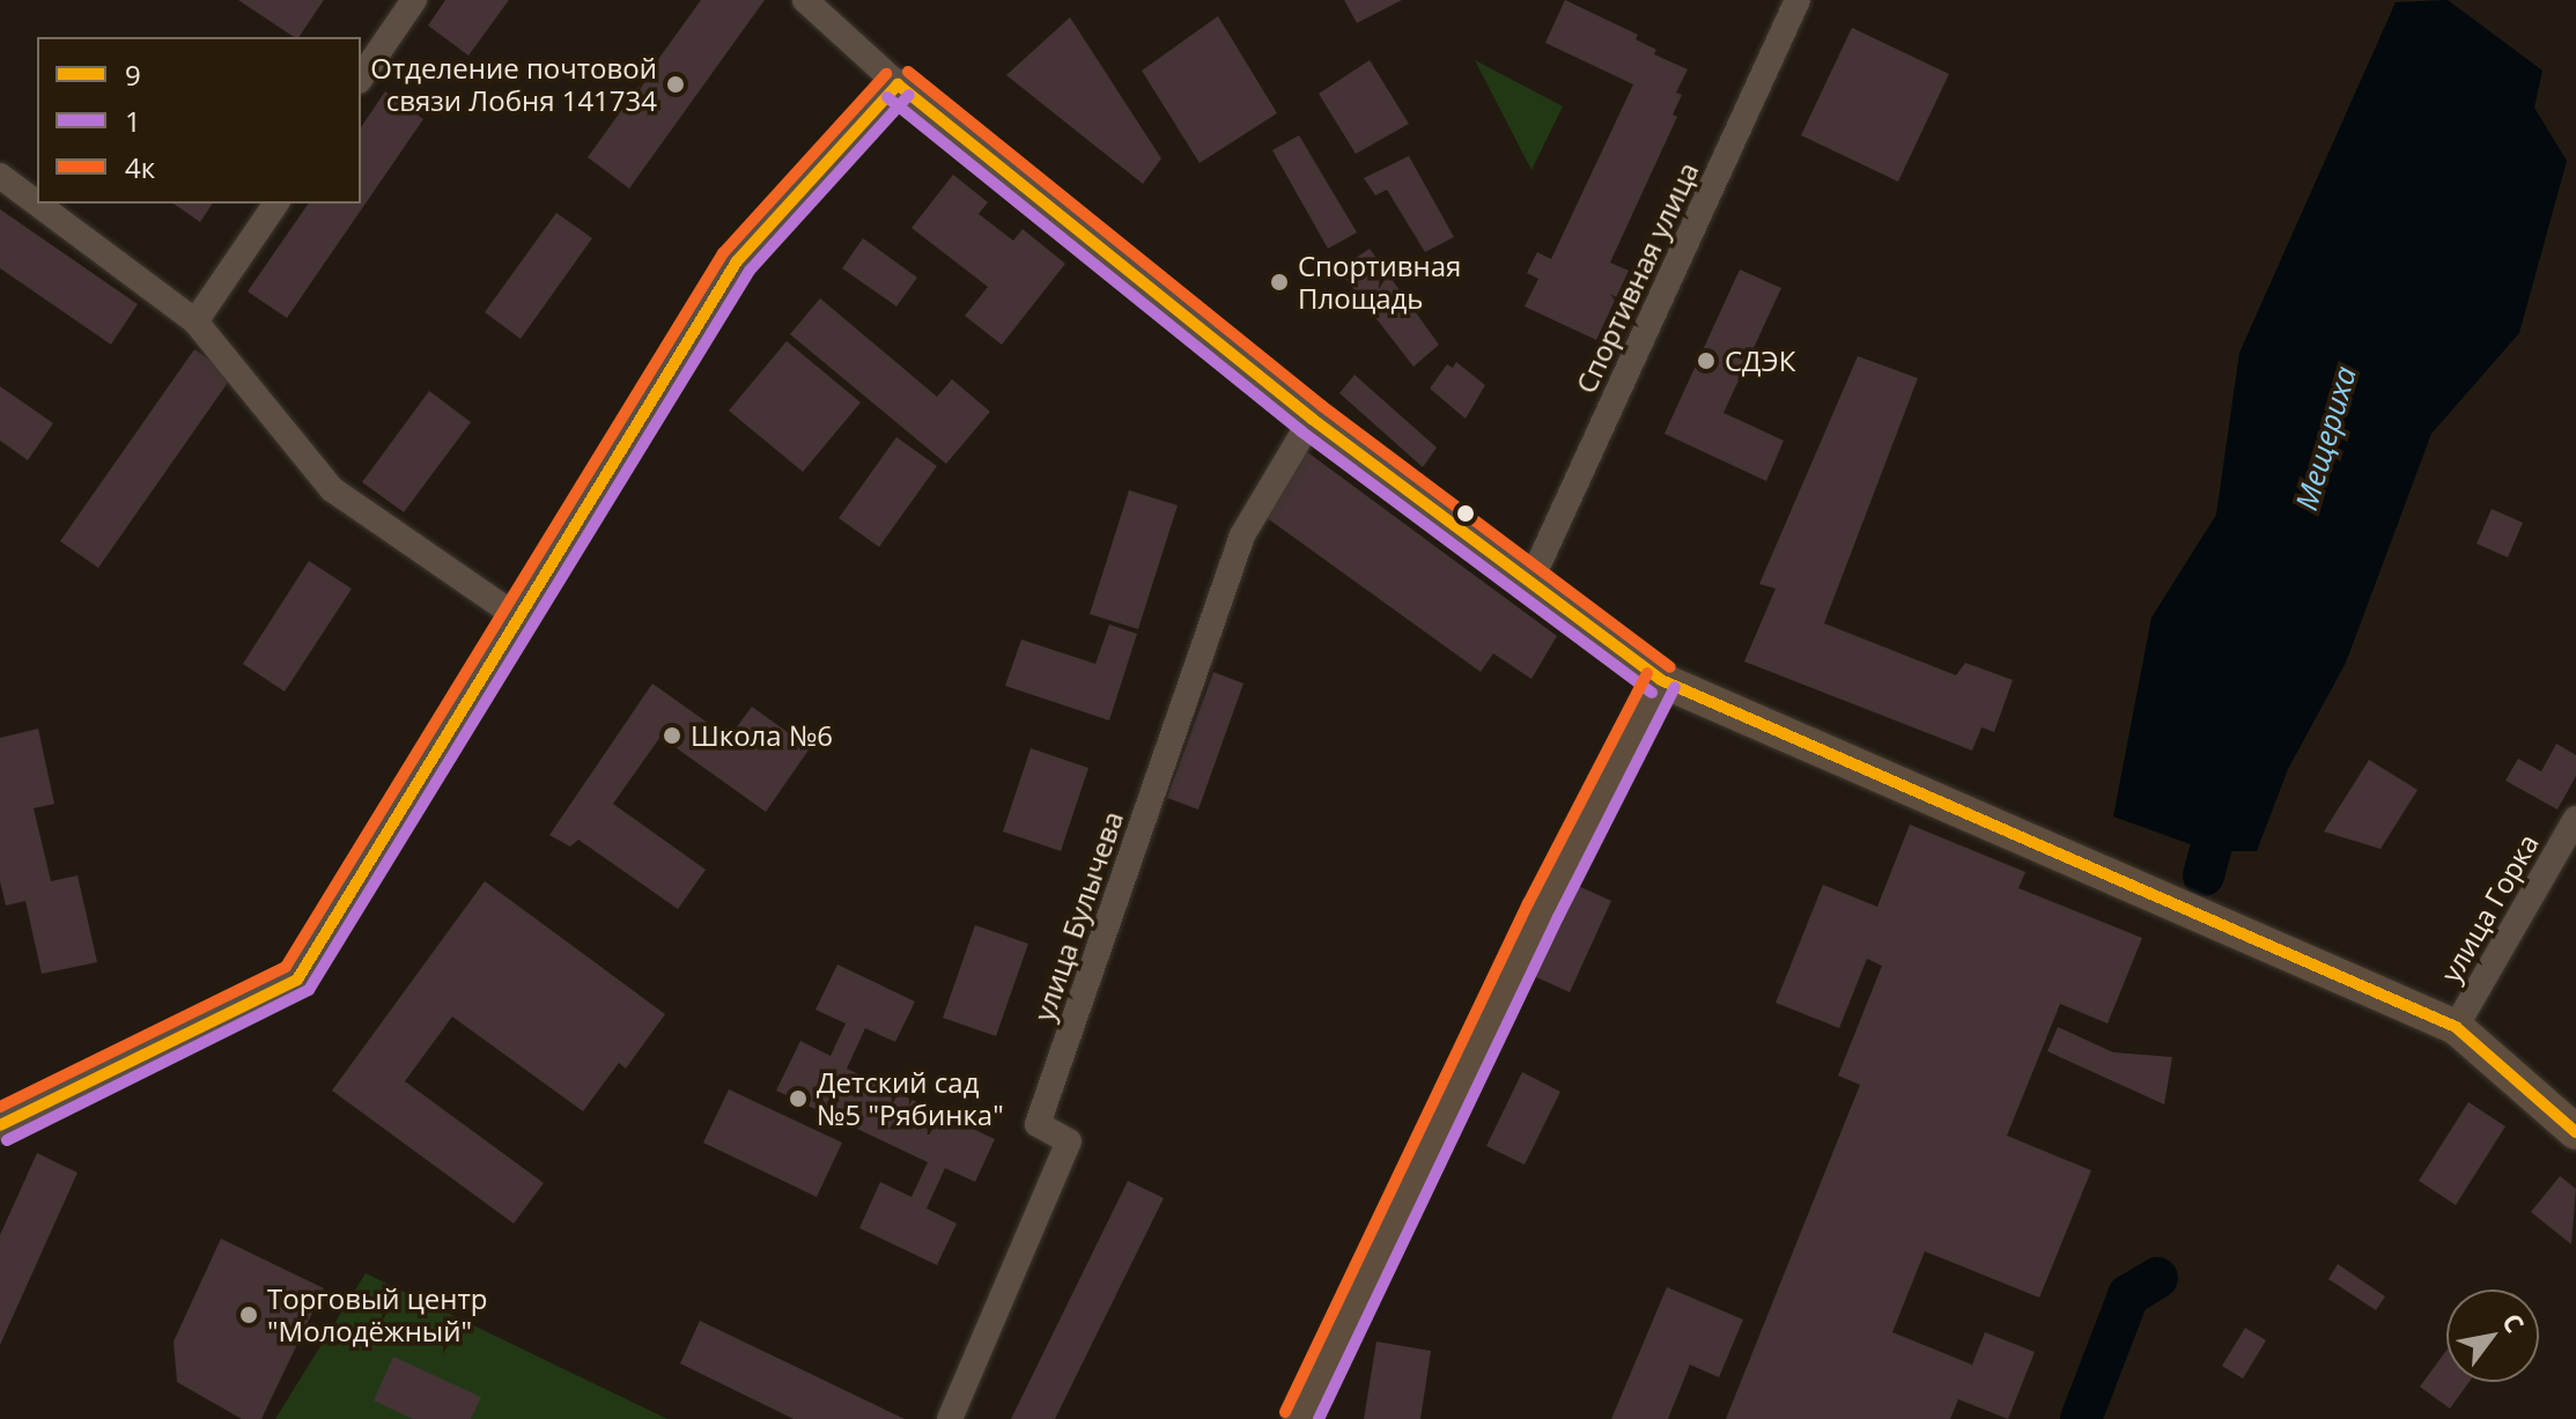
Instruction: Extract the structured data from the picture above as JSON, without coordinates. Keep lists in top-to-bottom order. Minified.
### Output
{"streets":{"street":["Спортивная улица","улица Горка","улица Булычева"]},"water":["Мещериха"],"places":["Отделение почтовой связи Лобня 141734","Спортивная Площадь","СДЭК","Школа №6","Детский сад №5 \"Рябинка\"","Торговый центр \"Молодёжный\""],"lines":["transit line 4к","transit line 9","transit line 1"],"legend":["9","1","4к"],"north":"top right"}
